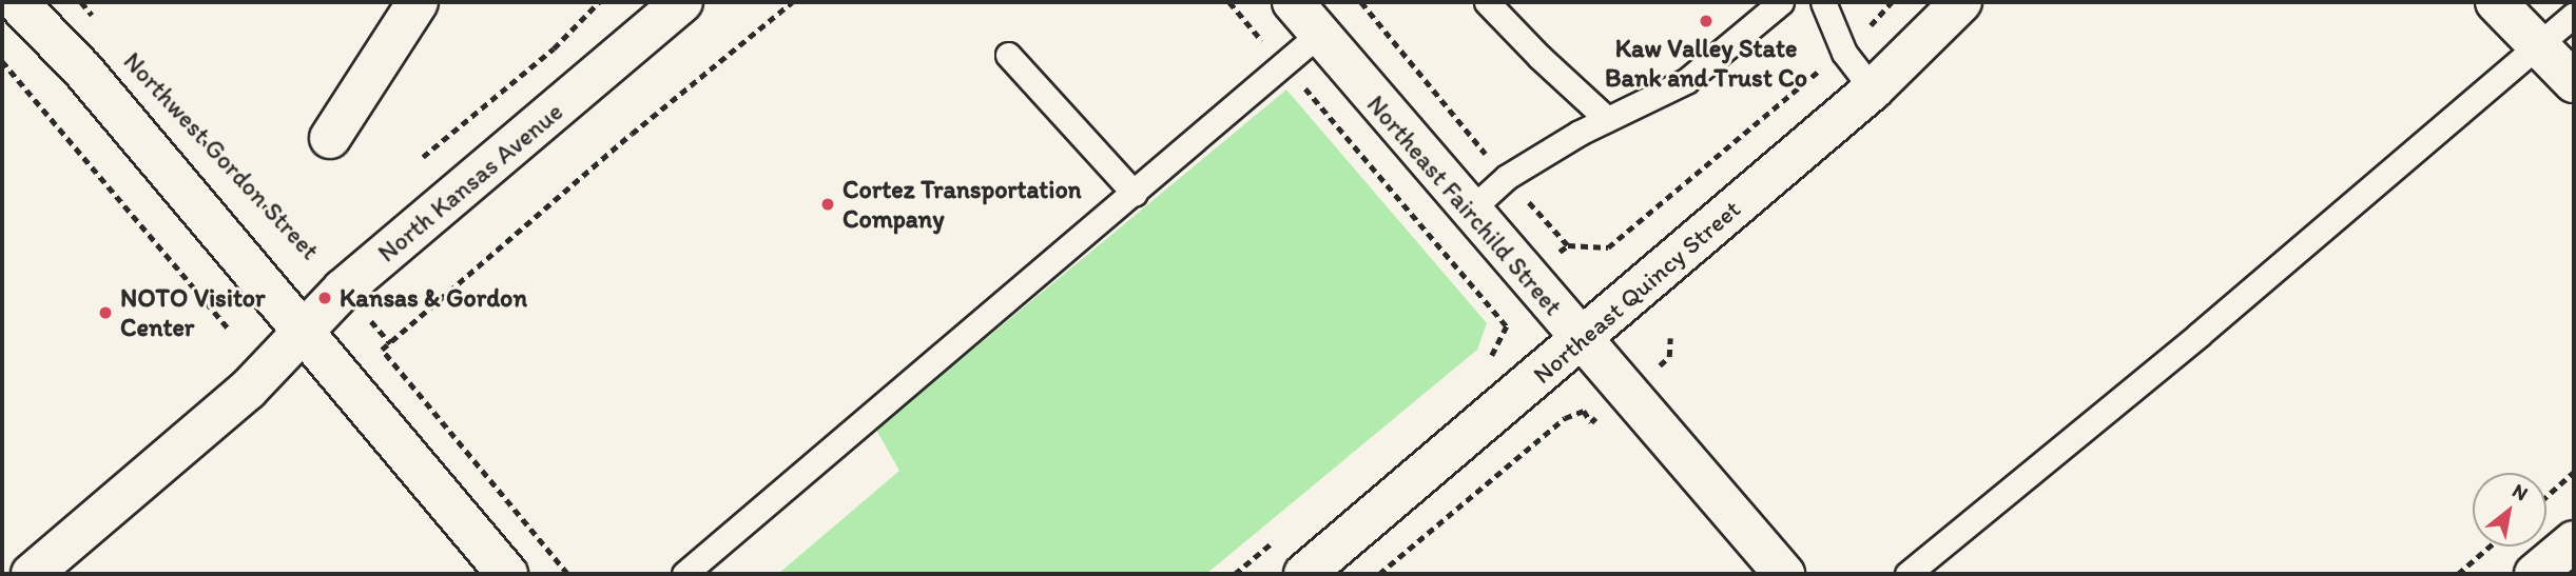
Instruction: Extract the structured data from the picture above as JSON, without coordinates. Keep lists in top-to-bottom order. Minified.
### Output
{"streets":{"street":["Northwest Gordon Street","North Kansas Avenue","Northeast Fairchild Street","Northeast Quincy Street"]},"crossings":[["Northwest Gordon Street","North Kansas Avenue"],["Northeast Fairchild Street","Northeast Quincy Street"]],"places":["Kaw Valley State Bank and Trust Co","Cortez Transportation Company","Kansas & Gordon","NOTO Visitor Center"],"north":"top right"}
